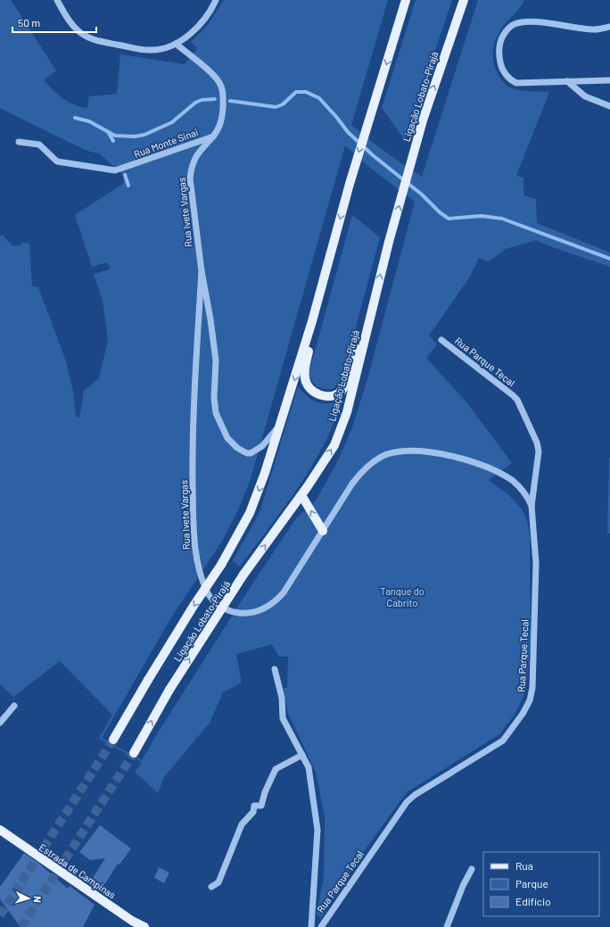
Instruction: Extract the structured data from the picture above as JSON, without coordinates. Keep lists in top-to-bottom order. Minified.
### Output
{"streets":{"main road":["Ligação Lobato-Pirajá","Estrada de Campinas"],"street":["Rua Monte Sinai","Rua Ivete Vargas","Rua Parque Tecal"]},"crossings":[["Ligação Lobato-Pirajá","Rua Ivete Vargas"],["Rua Monte Sinai","Rua Ivete Vargas"],["Rua Ivete Vargas","Rua Parque Tecal"]],"parks":["Tanque do Cabrito"],"legend":["Rua","Parque","Edifício"],"scale_bar":"50 m","north":"right"}
